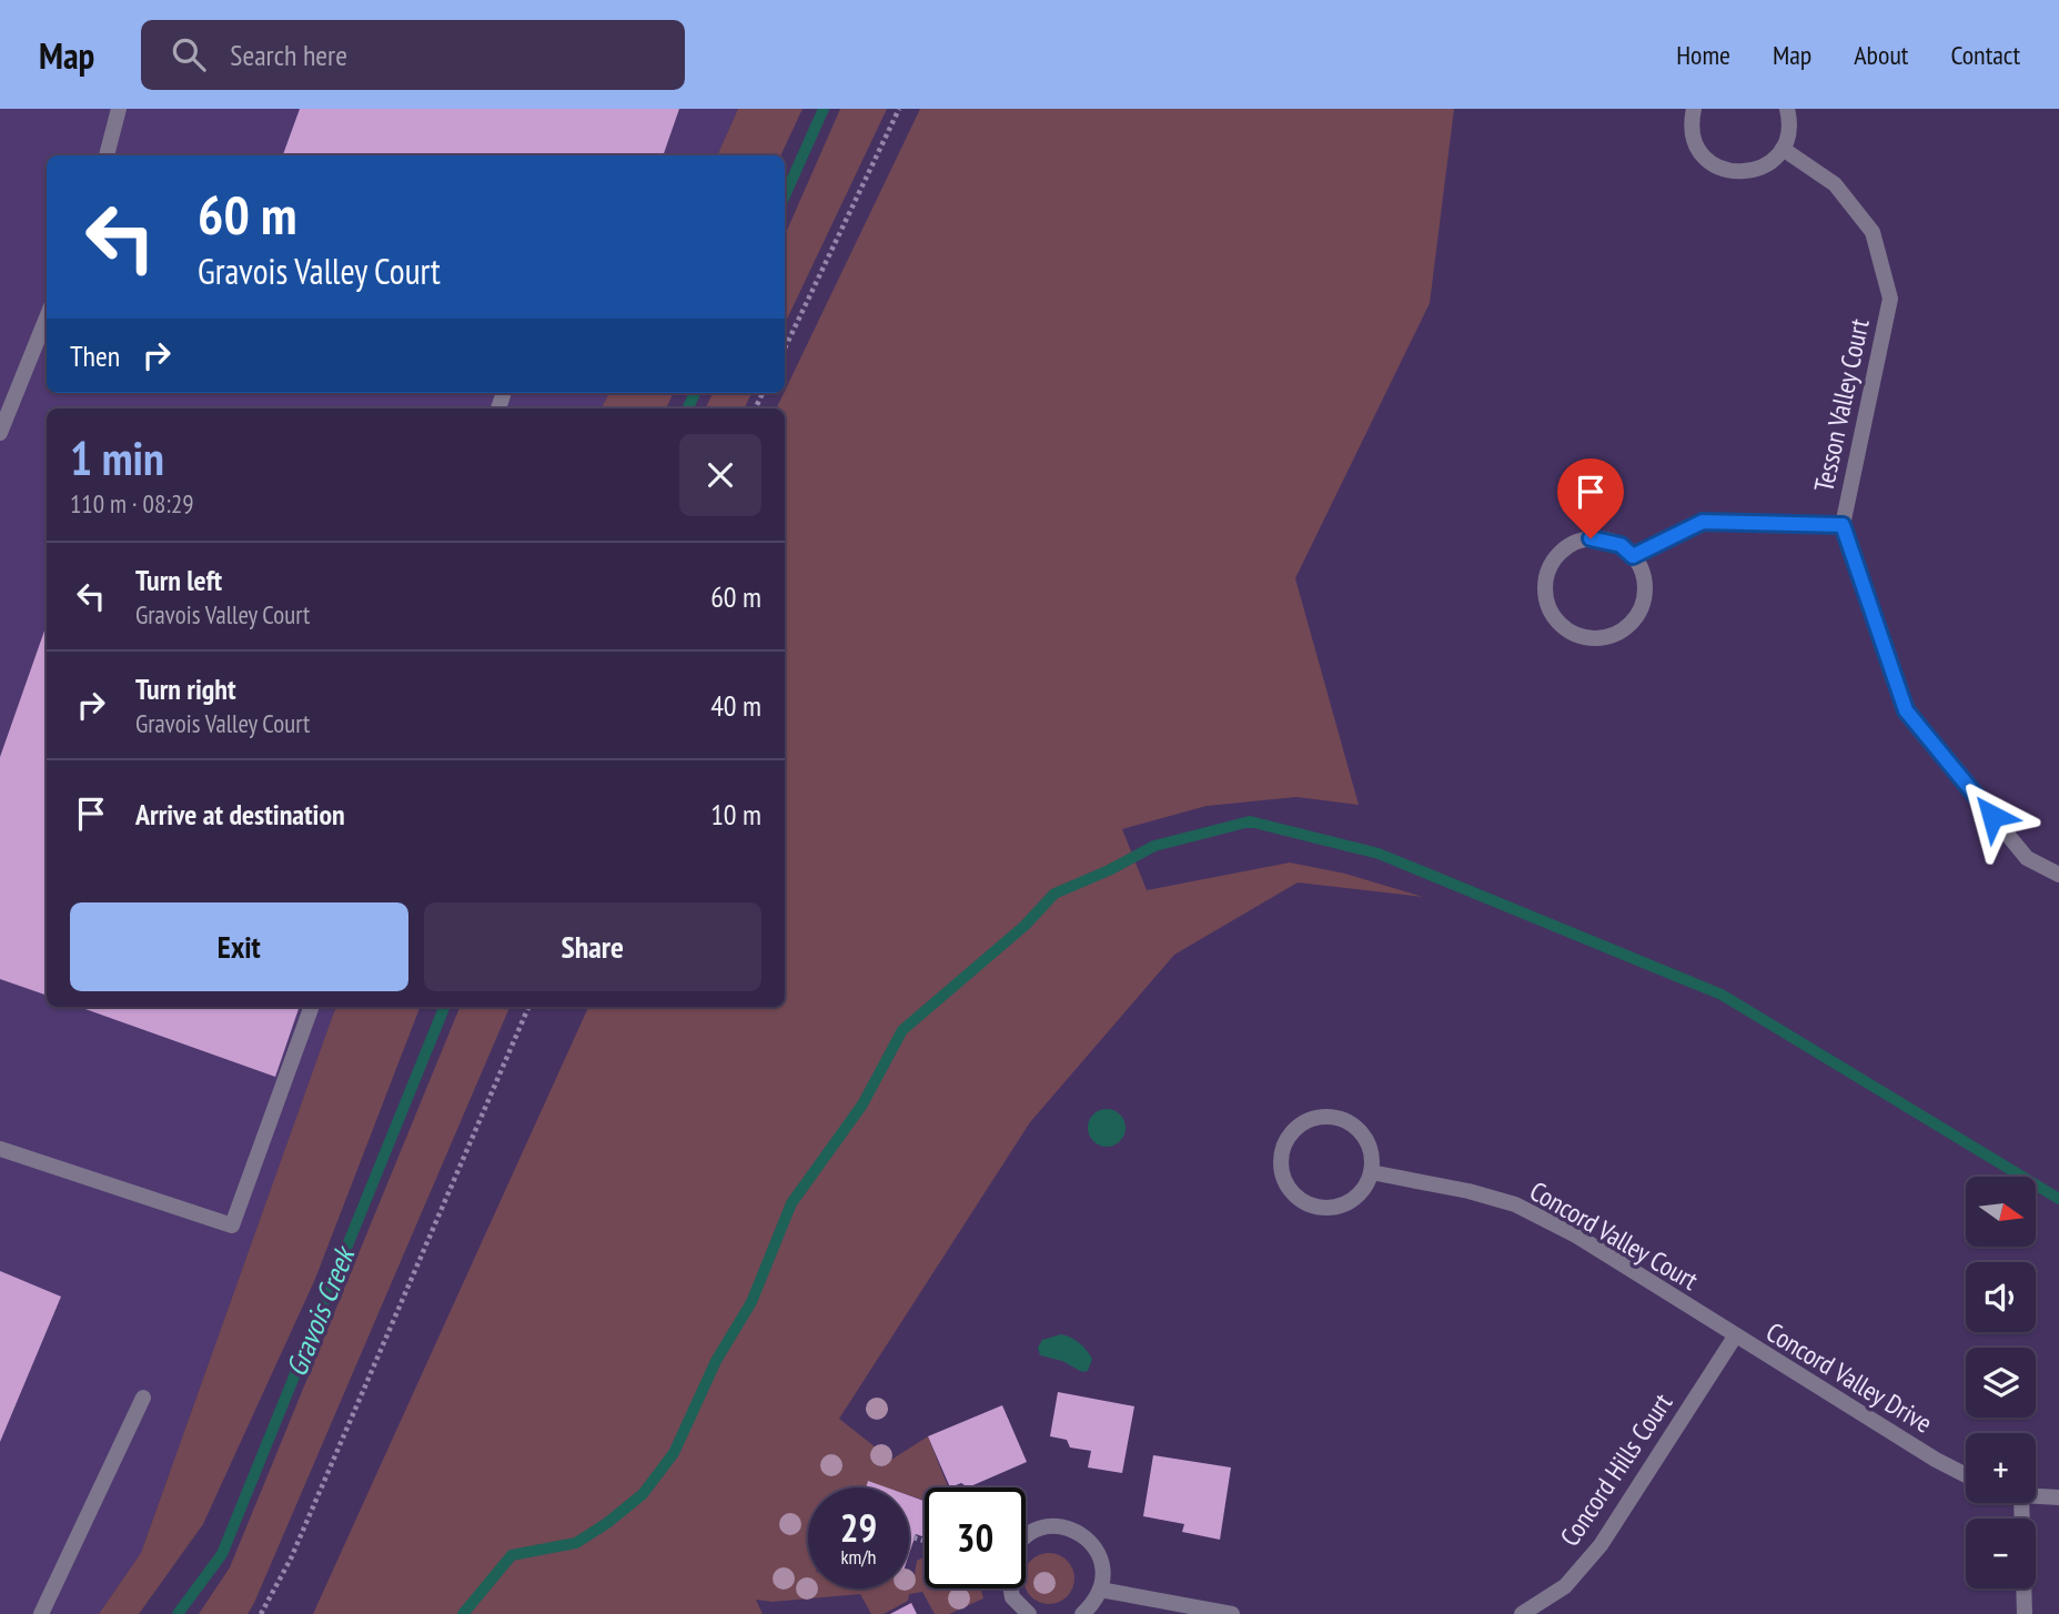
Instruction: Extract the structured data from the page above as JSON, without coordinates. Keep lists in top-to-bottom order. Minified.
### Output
{"streets":{"street":["Tesson Valley Court","Concord Valley Court","Concord Valley Drive","Concord Hills Court"]},"crossings":[["Concord Valley Court","Concord Valley Drive"],["Concord Valley Court","Concord Hills Court"],["Concord Valley Drive","Concord Hills Court"]],"water":["Gravois Creek"],"north":"right","page":{"header":"Map","search":"Search here","nav":["Home","Map","About","Contact"],"turn":["60 m","Gravois Valley Court"],"then":"Then","heading":["1 min","110 m · 08:29"],"list":[{"name":"Turn left","note":"Gravois Valley Court","value":"60 m"},{"name":"Turn right","note":"Gravois Valley Court","value":"40 m"},{"name":"Arrive at destination","value":"10 m"}],"buttons":["Exit","Share"],"map_buttons":["+","−"],"speed":"29 km/h","limit":"30"}}
